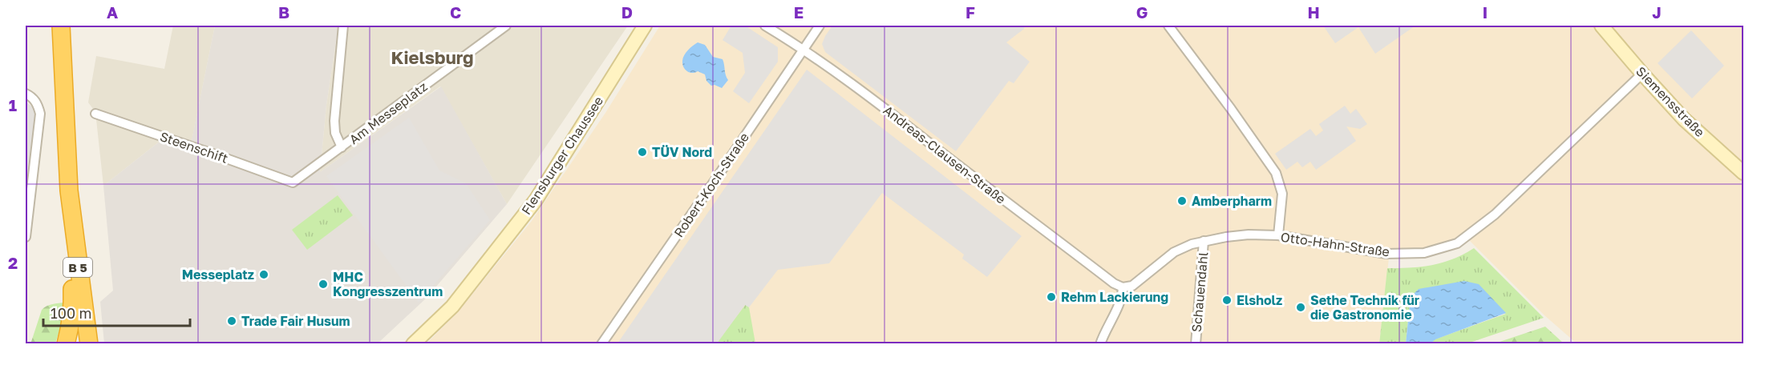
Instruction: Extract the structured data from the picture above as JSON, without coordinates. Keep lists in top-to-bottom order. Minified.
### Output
{"streets":{"highway":["B 5"],"main road":["Siemensstraße","Flensburger Chaussee"],"street":["Am Messeplatz","Steenschift","Andreas-Clausen-Straße","Robert-Koch-Straße","Otto-Hahn-Straße","Schauendahl"]},"crossings":[["Siemensstraße","Otto-Hahn-Straße"],["Am Messeplatz","Steenschift"],["Andreas-Clausen-Straße","Robert-Koch-Straße"],["Andreas-Clausen-Straße","Otto-Hahn-Straße"],["Otto-Hahn-Straße","Schauendahl"]],"districts":["Kielsburg"],"places":["TÜV Nord","Amberpharm","Messeplatz","MHC Kongresszentrum","Rehm Lackierung","Elsholz","Sethe Technik für die Gastronomie","Trade Fair Husum"],"scale_bar":"100 m","grid":{"columns":["A","B","C","D","E","F","G","H","I","J"],"rows":["1","2"]}}
